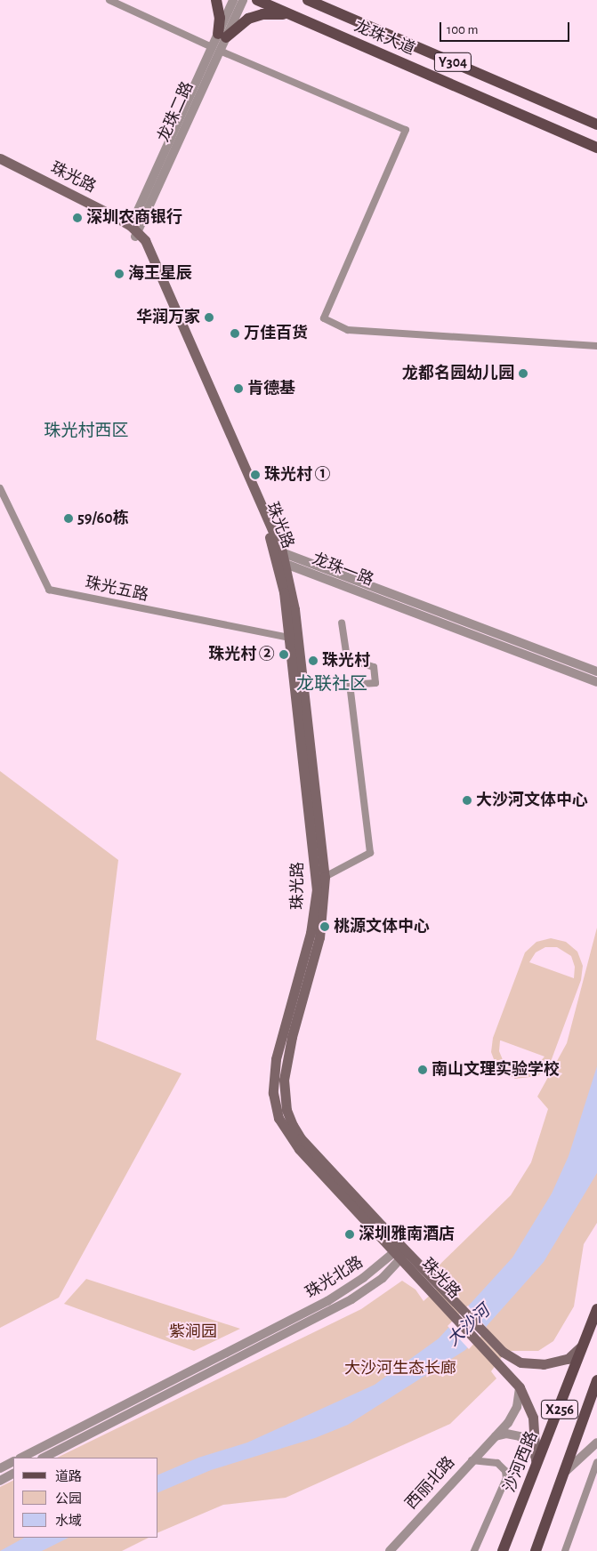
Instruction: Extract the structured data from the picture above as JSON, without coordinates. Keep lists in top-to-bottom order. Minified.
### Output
{"streets":{"main road":["龙珠大道","Y304","珠光路","X256","沙河西路"],"street":["龙珠二路","龙珠一路","珠光五路","珠光北路","西丽北路"]},"crossings":[["龙珠二路","珠光路"],["珠光路","龙珠一路"],["珠光路","珠光五路"],["珠光路","珠光北路"],["珠光路","沙河西路"],["珠光路","西丽北路"]],"districts":["珠光村西区","龙联社区"],"water":["大沙河"],"parks":["紫涧园","大沙河生态长廊"],"places":["深圳农商银行","海王星辰","华润万家","万佳百货","龙都名园幼儿园","肯德基","珠光村 ①","59/60栋","珠光村 ②","珠光村","大沙河文体中心","桃源文体中心","南山文理实验学校","深圳雅南酒店"],"legend":["道路","公园","水域"],"scale_bar":"100 m"}
